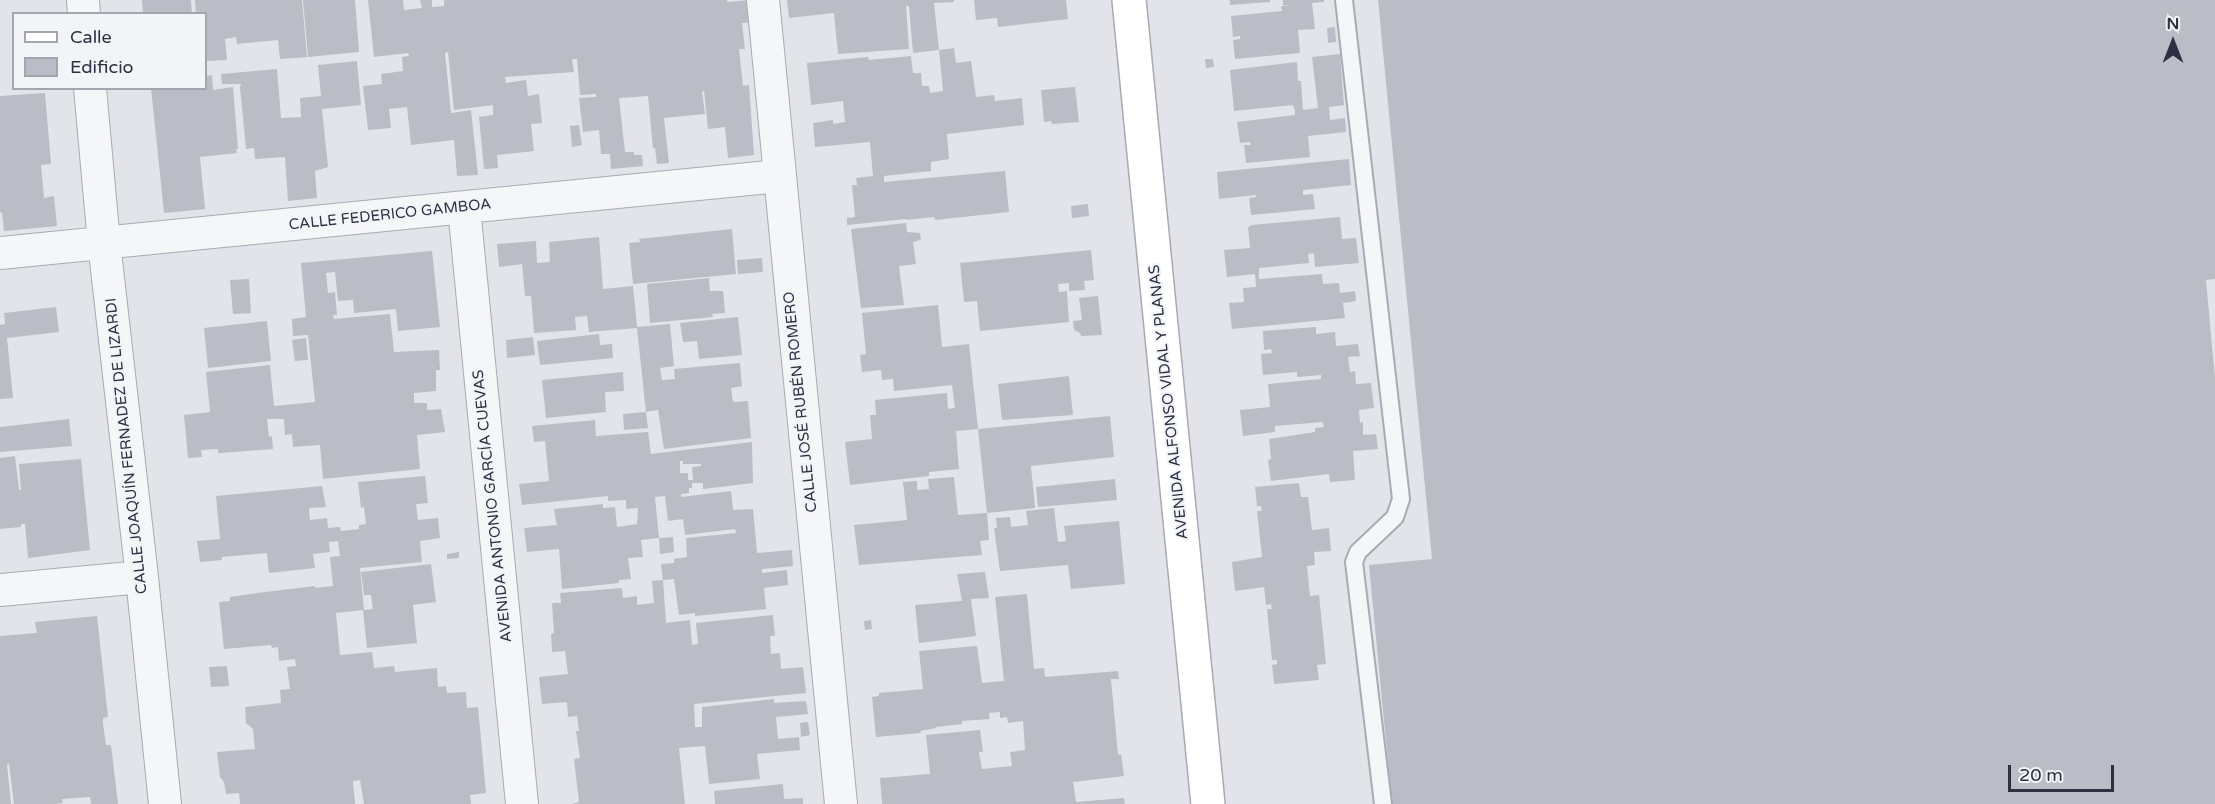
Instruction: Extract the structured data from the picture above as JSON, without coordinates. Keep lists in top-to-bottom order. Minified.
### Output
{"streets":{"main road":["AVENIDA ALFONSO VIDAL Y PLANAS"],"street":["CALLE FEDERICO GAMBOA","CALLE JOSÉ RUBÉN ROMERO","CALLE JOAQUÍN FERNADEZ DE LIZARDI","AVENIDA ANTONIO GARCÍA CUEVAS"]},"crossings":[["CALLE FEDERICO GAMBOA","CALLE JOSÉ RUBÉN ROMERO"],["CALLE FEDERICO GAMBOA","CALLE JOAQUÍN FERNADEZ DE LIZARDI"],["CALLE FEDERICO GAMBOA","AVENIDA ANTONIO GARCÍA CUEVAS"]],"legend":["Calle","Edificio"],"scale_bar":"20 m","north":"top"}
